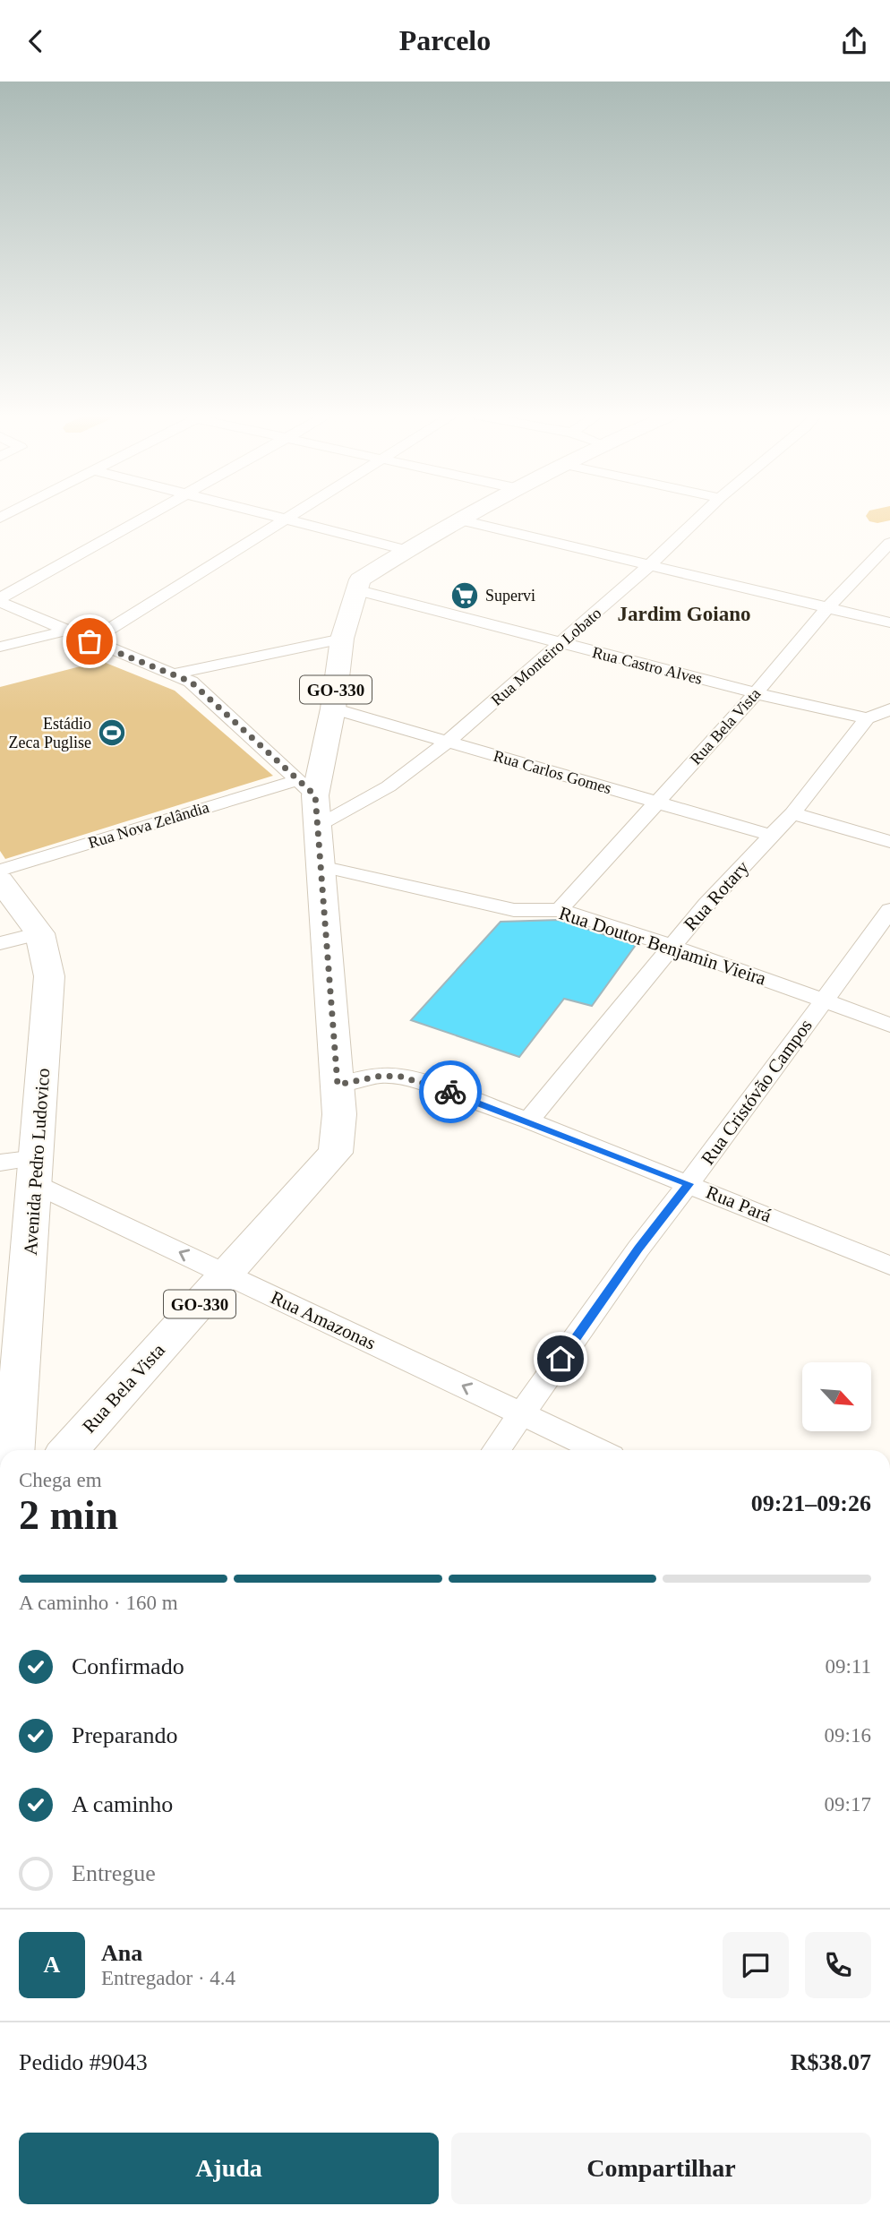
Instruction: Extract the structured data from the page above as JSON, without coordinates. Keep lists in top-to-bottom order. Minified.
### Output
{"streets":{"main road":["GO-330","Rua Bela Vista","Avenida Pedro Ludovico"],"street":["Rua Monteiro Lobato","Rua Castro Alves","Rua Carlos Gomes","Rua Nova Zelândia","Rua Rotary","Rua Doutor Benjamin Vieira","Rua Cristóvão Campos","Rua Pará","Rua Amazonas"]},"crossings":[["Rua Monteiro Lobato","Rua Castro Alves"],["Rua Monteiro Lobato","GO-330"],["Rua Monteiro Lobato","Rua Carlos Gomes"],["Rua Castro Alves","GO-330"],["Rua Castro Alves","Rua Bela Vista"],["Rua Castro Alves","Rua Rotary"],["GO-330","Rua Bela Vista"],["GO-330","Rua Carlos Gomes"],["GO-330","Rua Nova Zelândia"],["GO-330","Rua Doutor Benjamin Vieira"],["GO-330","Rua Pará"],["Rua Bela Vista","Rua Carlos Gomes"],["Rua Bela Vista","Rua Doutor Benjamin Vieira"],["Rua Bela Vista","Rua Pará"],["Rua Bela Vista","Rua Amazonas"],["Rua Carlos Gomes","Rua Rotary"],["Rua Rotary","Rua Doutor Benjamin Vieira"],["Rua Rotary","Rua Pará"],["Rua Doutor Benjamin Vieira","Rua Cristóvão Campos"],["Rua Cristóvão Campos","Rua Pará"],["Rua Cristóvão Campos","Rua Amazonas"],["Avenida Pedro Ludovico","Rua Amazonas"]],"one_way":["Rua Amazonas"],"districts":["Jardim Goiano"],"places":{"supermarket":["Supervi"],"sports":["Estádio Zeca Puglise"]},"north":"bottom right","page":{"header":"Parcelo","heading":["2 min","Chega em","09:21–09:26"],"panel":["Ana","Entregador · 4.4","Pedido #9043","R$38.07"],"bar":"A caminho · 160 m","list":[["Confirmado","09:11"],["Preparando","09:16"],["A caminho","09:17"],"Entregue"],"round":"A","buttons":["Ajuda","Compartilhar"]}}
